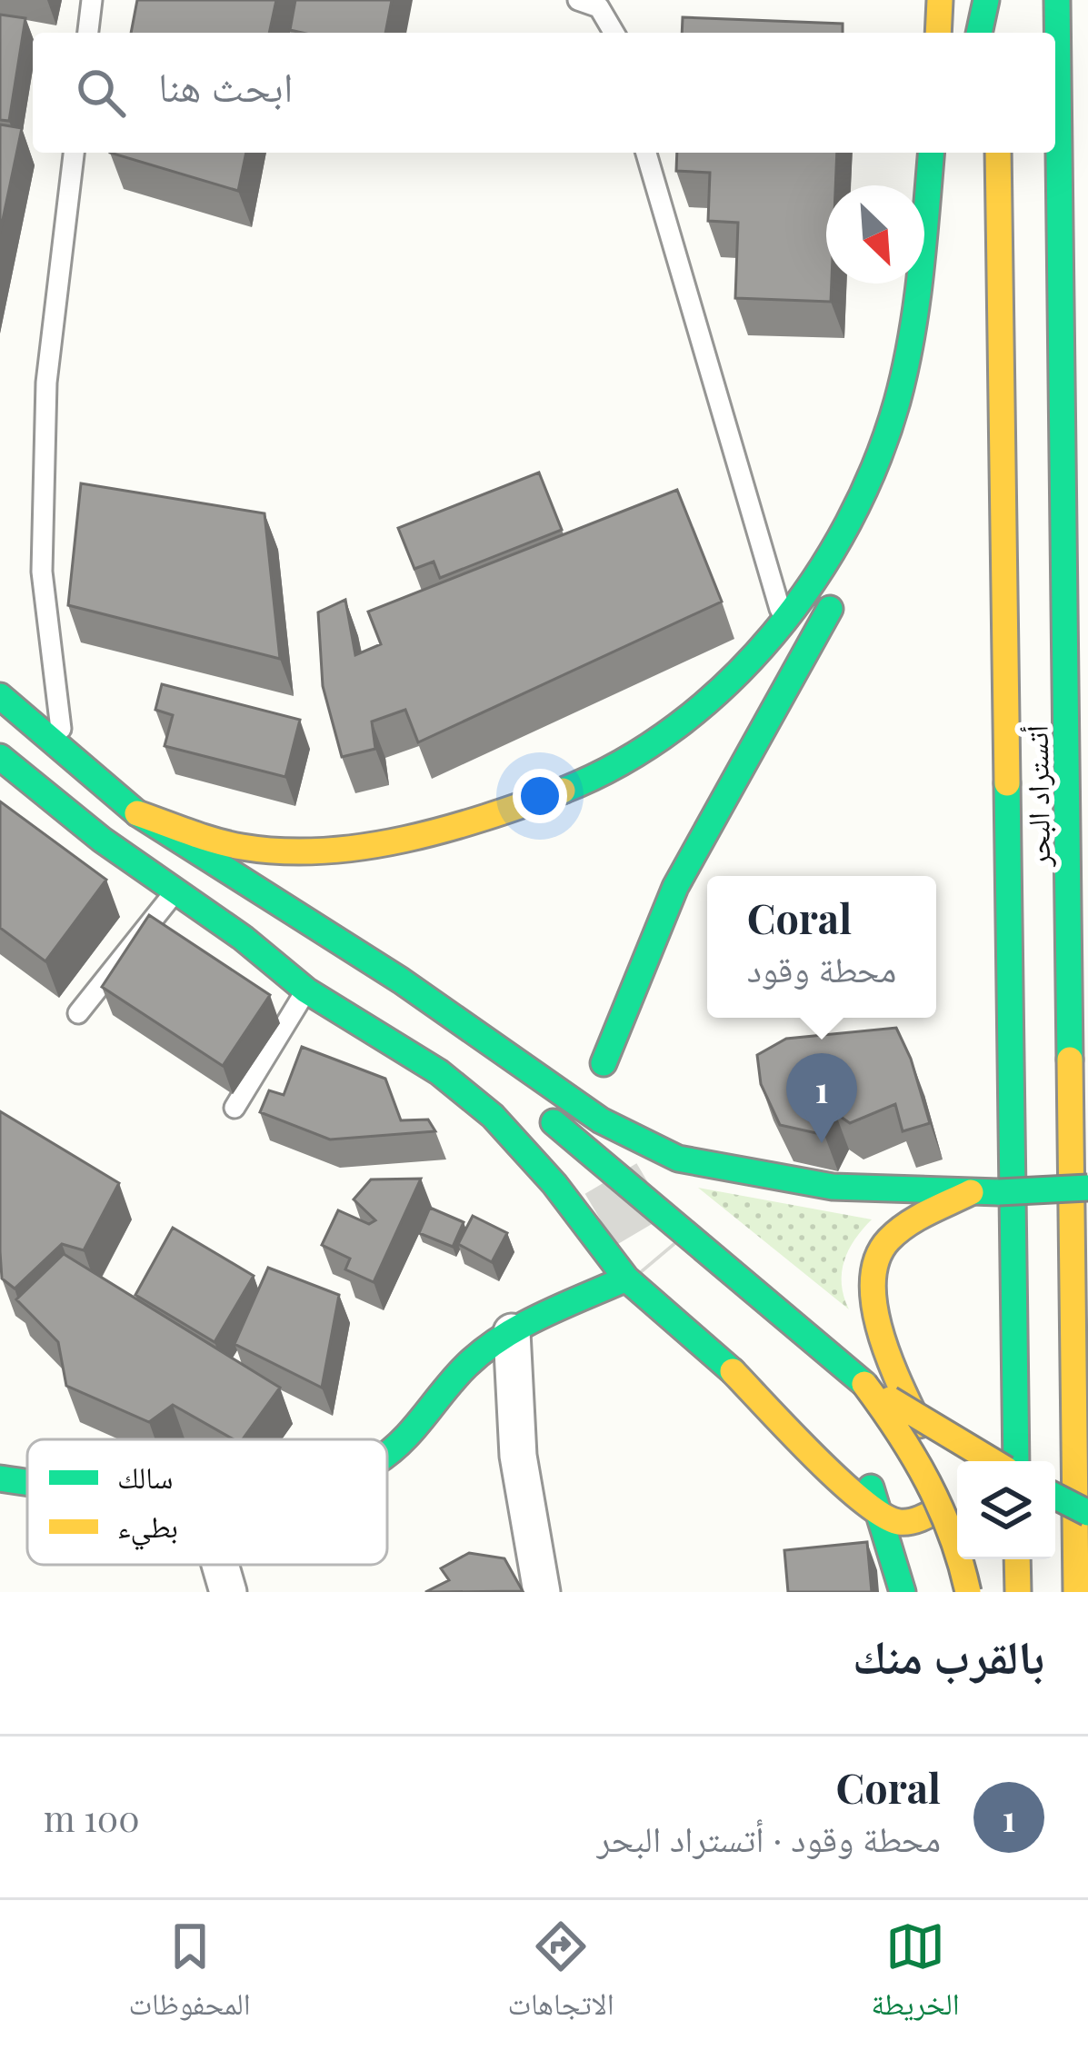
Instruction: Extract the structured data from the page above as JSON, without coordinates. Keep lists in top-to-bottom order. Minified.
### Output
{"streets":{"main road":["أتستراد البحر"]},"legend":["سالك","بطيء"],"north":"bottom right","page":{"search":"ابحث هنا","popup":["Coral","محطة وقود"],"pins":"1","heading":"بالقرب منك","list":[{"mark":"1","name":"Coral","note":"محطة وقود · أتستراد البحر","value":"100 m"}],"nav":["الخريطة","الاتجاهات","المحفوظات"]}}
